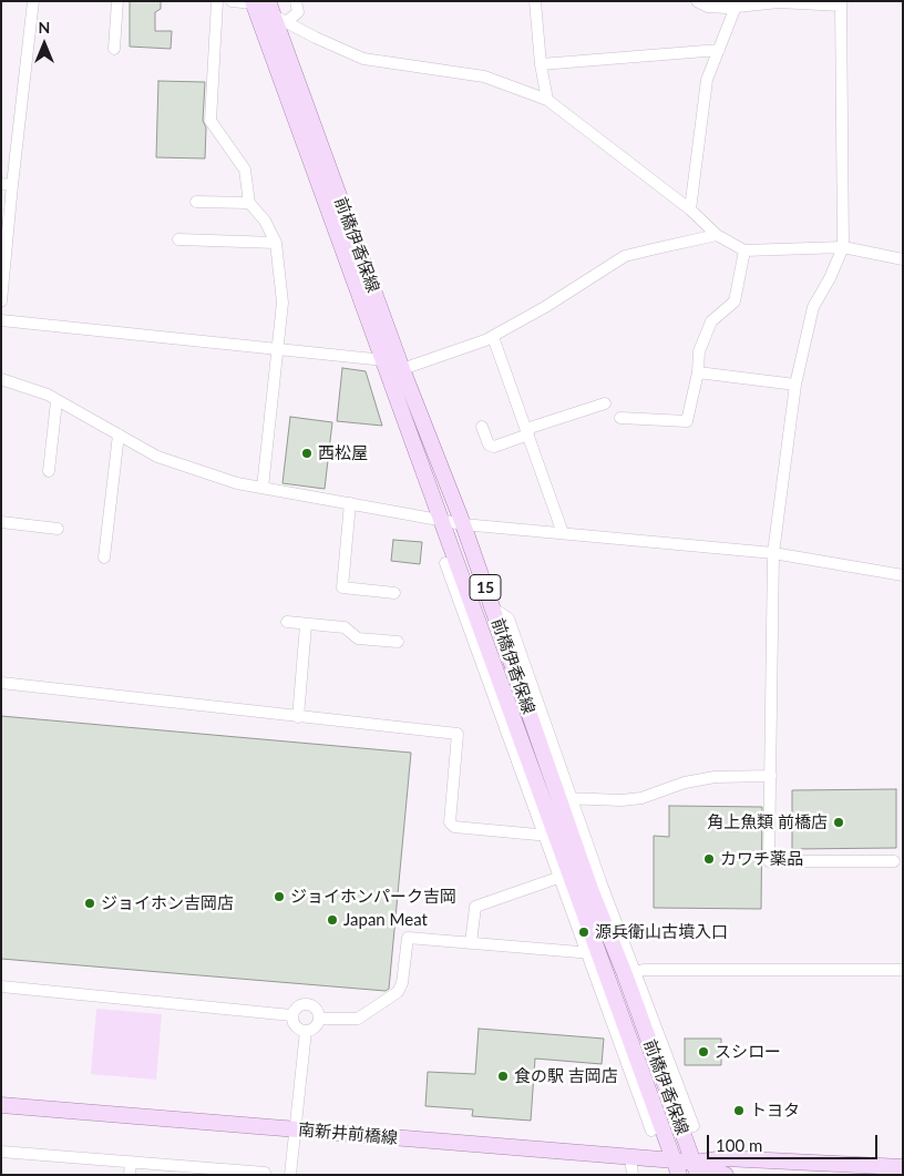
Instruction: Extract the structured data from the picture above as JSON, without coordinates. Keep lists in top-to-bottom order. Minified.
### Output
{"streets":{"main road":["前橋伊香保線","15","南新井前橋線"]},"crossings":[["前橋伊香保線","南新井前橋線"]],"places":["西松屋","角上魚類 前橋店","カワチ薬品","ジョイホンパーク吉岡","ジョイホン吉岡店","Japan Meat","源兵衛山古墳入口","スシロー","食の駅 吉岡店","トヨタ"],"scale_bar":"100 m","north":"top"}
